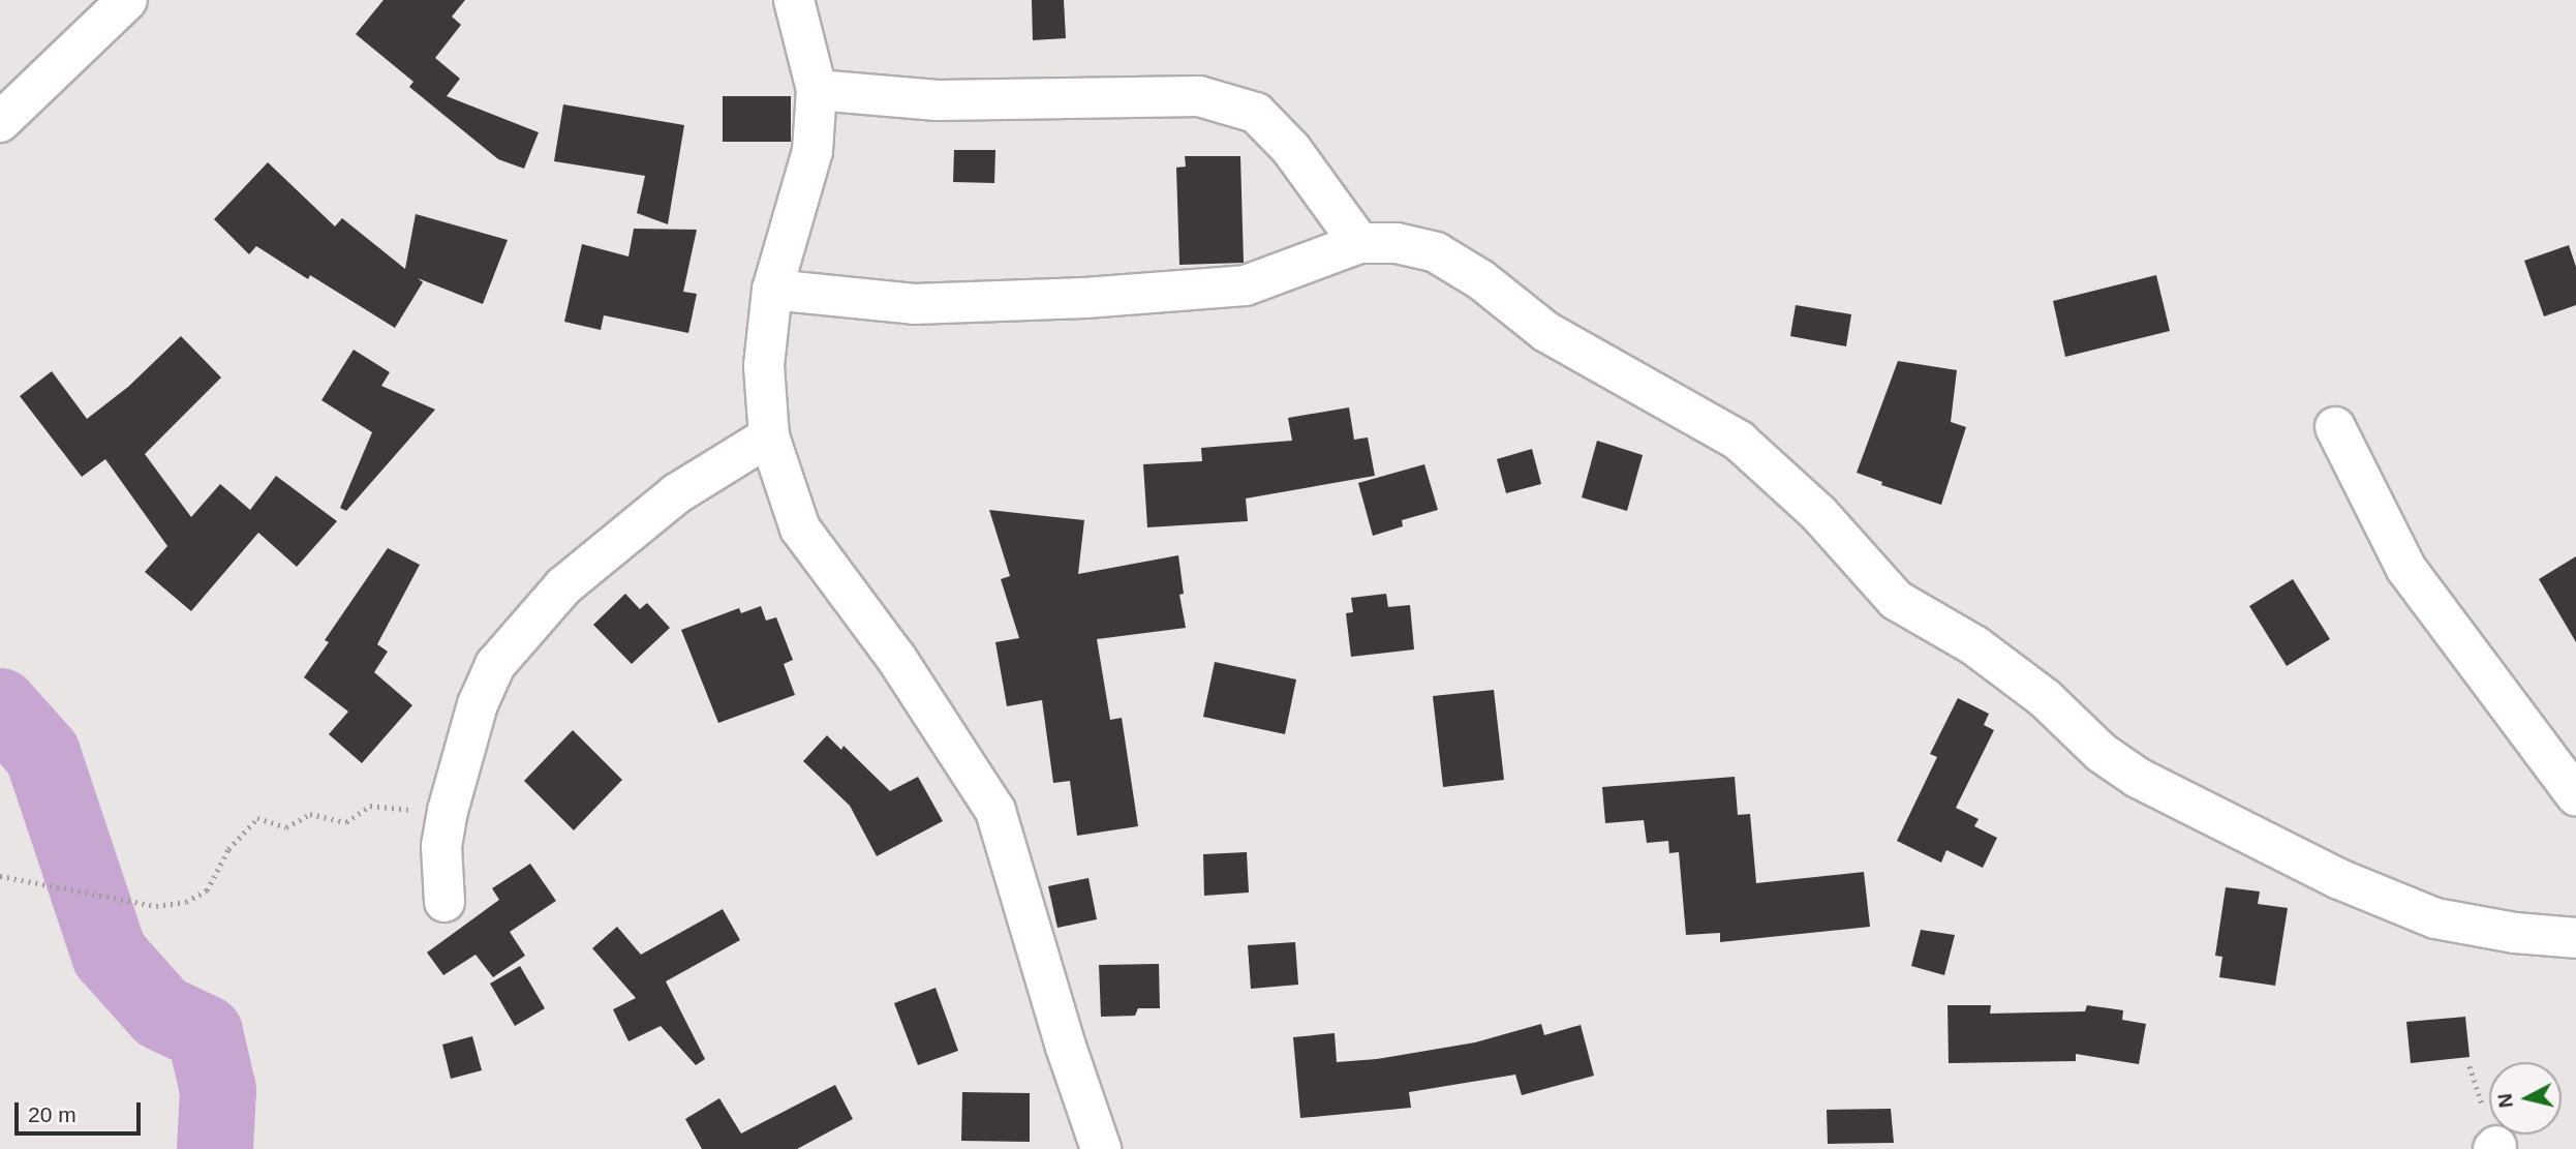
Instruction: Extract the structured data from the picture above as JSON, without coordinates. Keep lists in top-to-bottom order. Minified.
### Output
{"scale_bar":"20 m","north":"left"}
